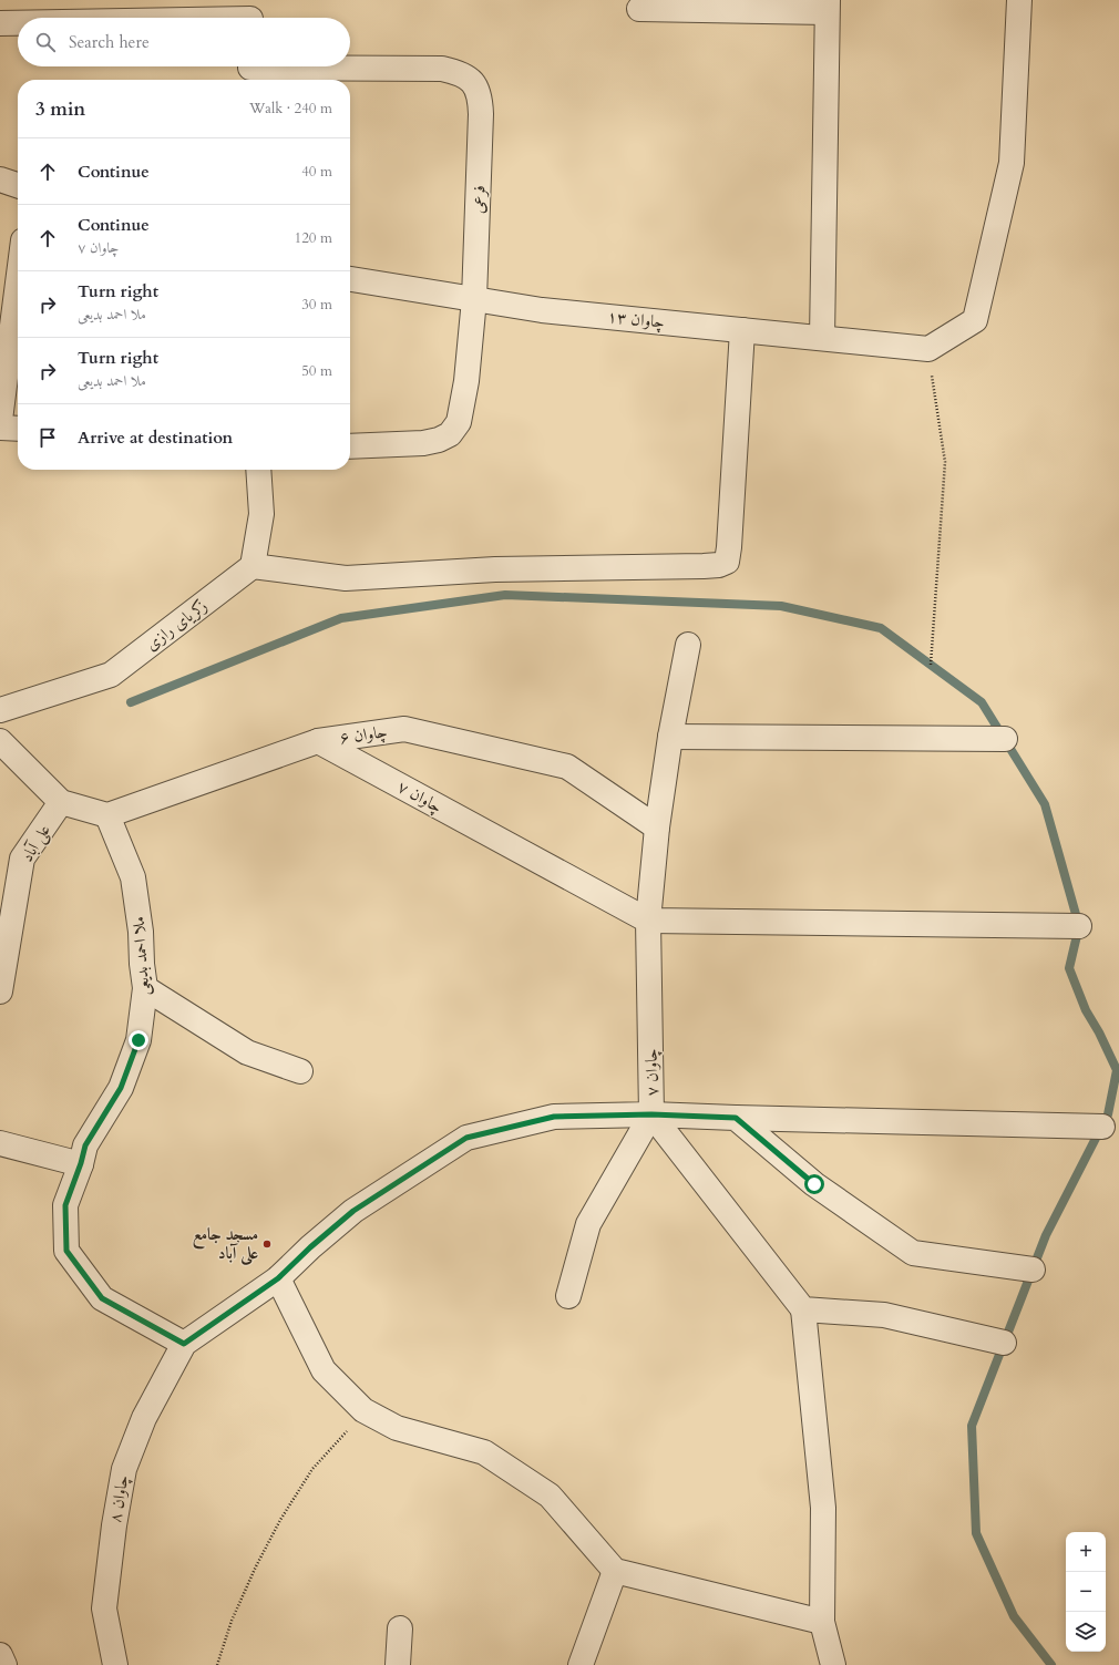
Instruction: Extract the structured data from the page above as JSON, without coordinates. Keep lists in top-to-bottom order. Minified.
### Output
{"streets":{"street":["فرعی","چاوان ۱۳","زکریای رازی","چاوان ۶","چاوان ۷","علی آباد","ملا احمد بدیعی","چاوان ۸"]},"crossings":[["فرعی","چاوان ۱۳"],["چاوان ۶","چاوان ۷"],["چاوان ۶","ملا احمد بدیعی"],["چاوان ۷","ملا احمد بدیعی"],["چاوان ۷","چاوان ۸"],["ملا احمد بدیعی","چاوان ۸"]],"places":["مسجد جامع علی آباد"],"page":{"search":"Search here","heading":["3 min","Walk · 240 m"],"list":[["Continue","40 m"],["Continue","چاوان ۷","120 m"],["Turn right","ملا احمد بدیعی","30 m"],["Turn right","ملا احمد بدیعی","50 m"],"Arrive at destination"],"map_buttons":["+","−"]}}
